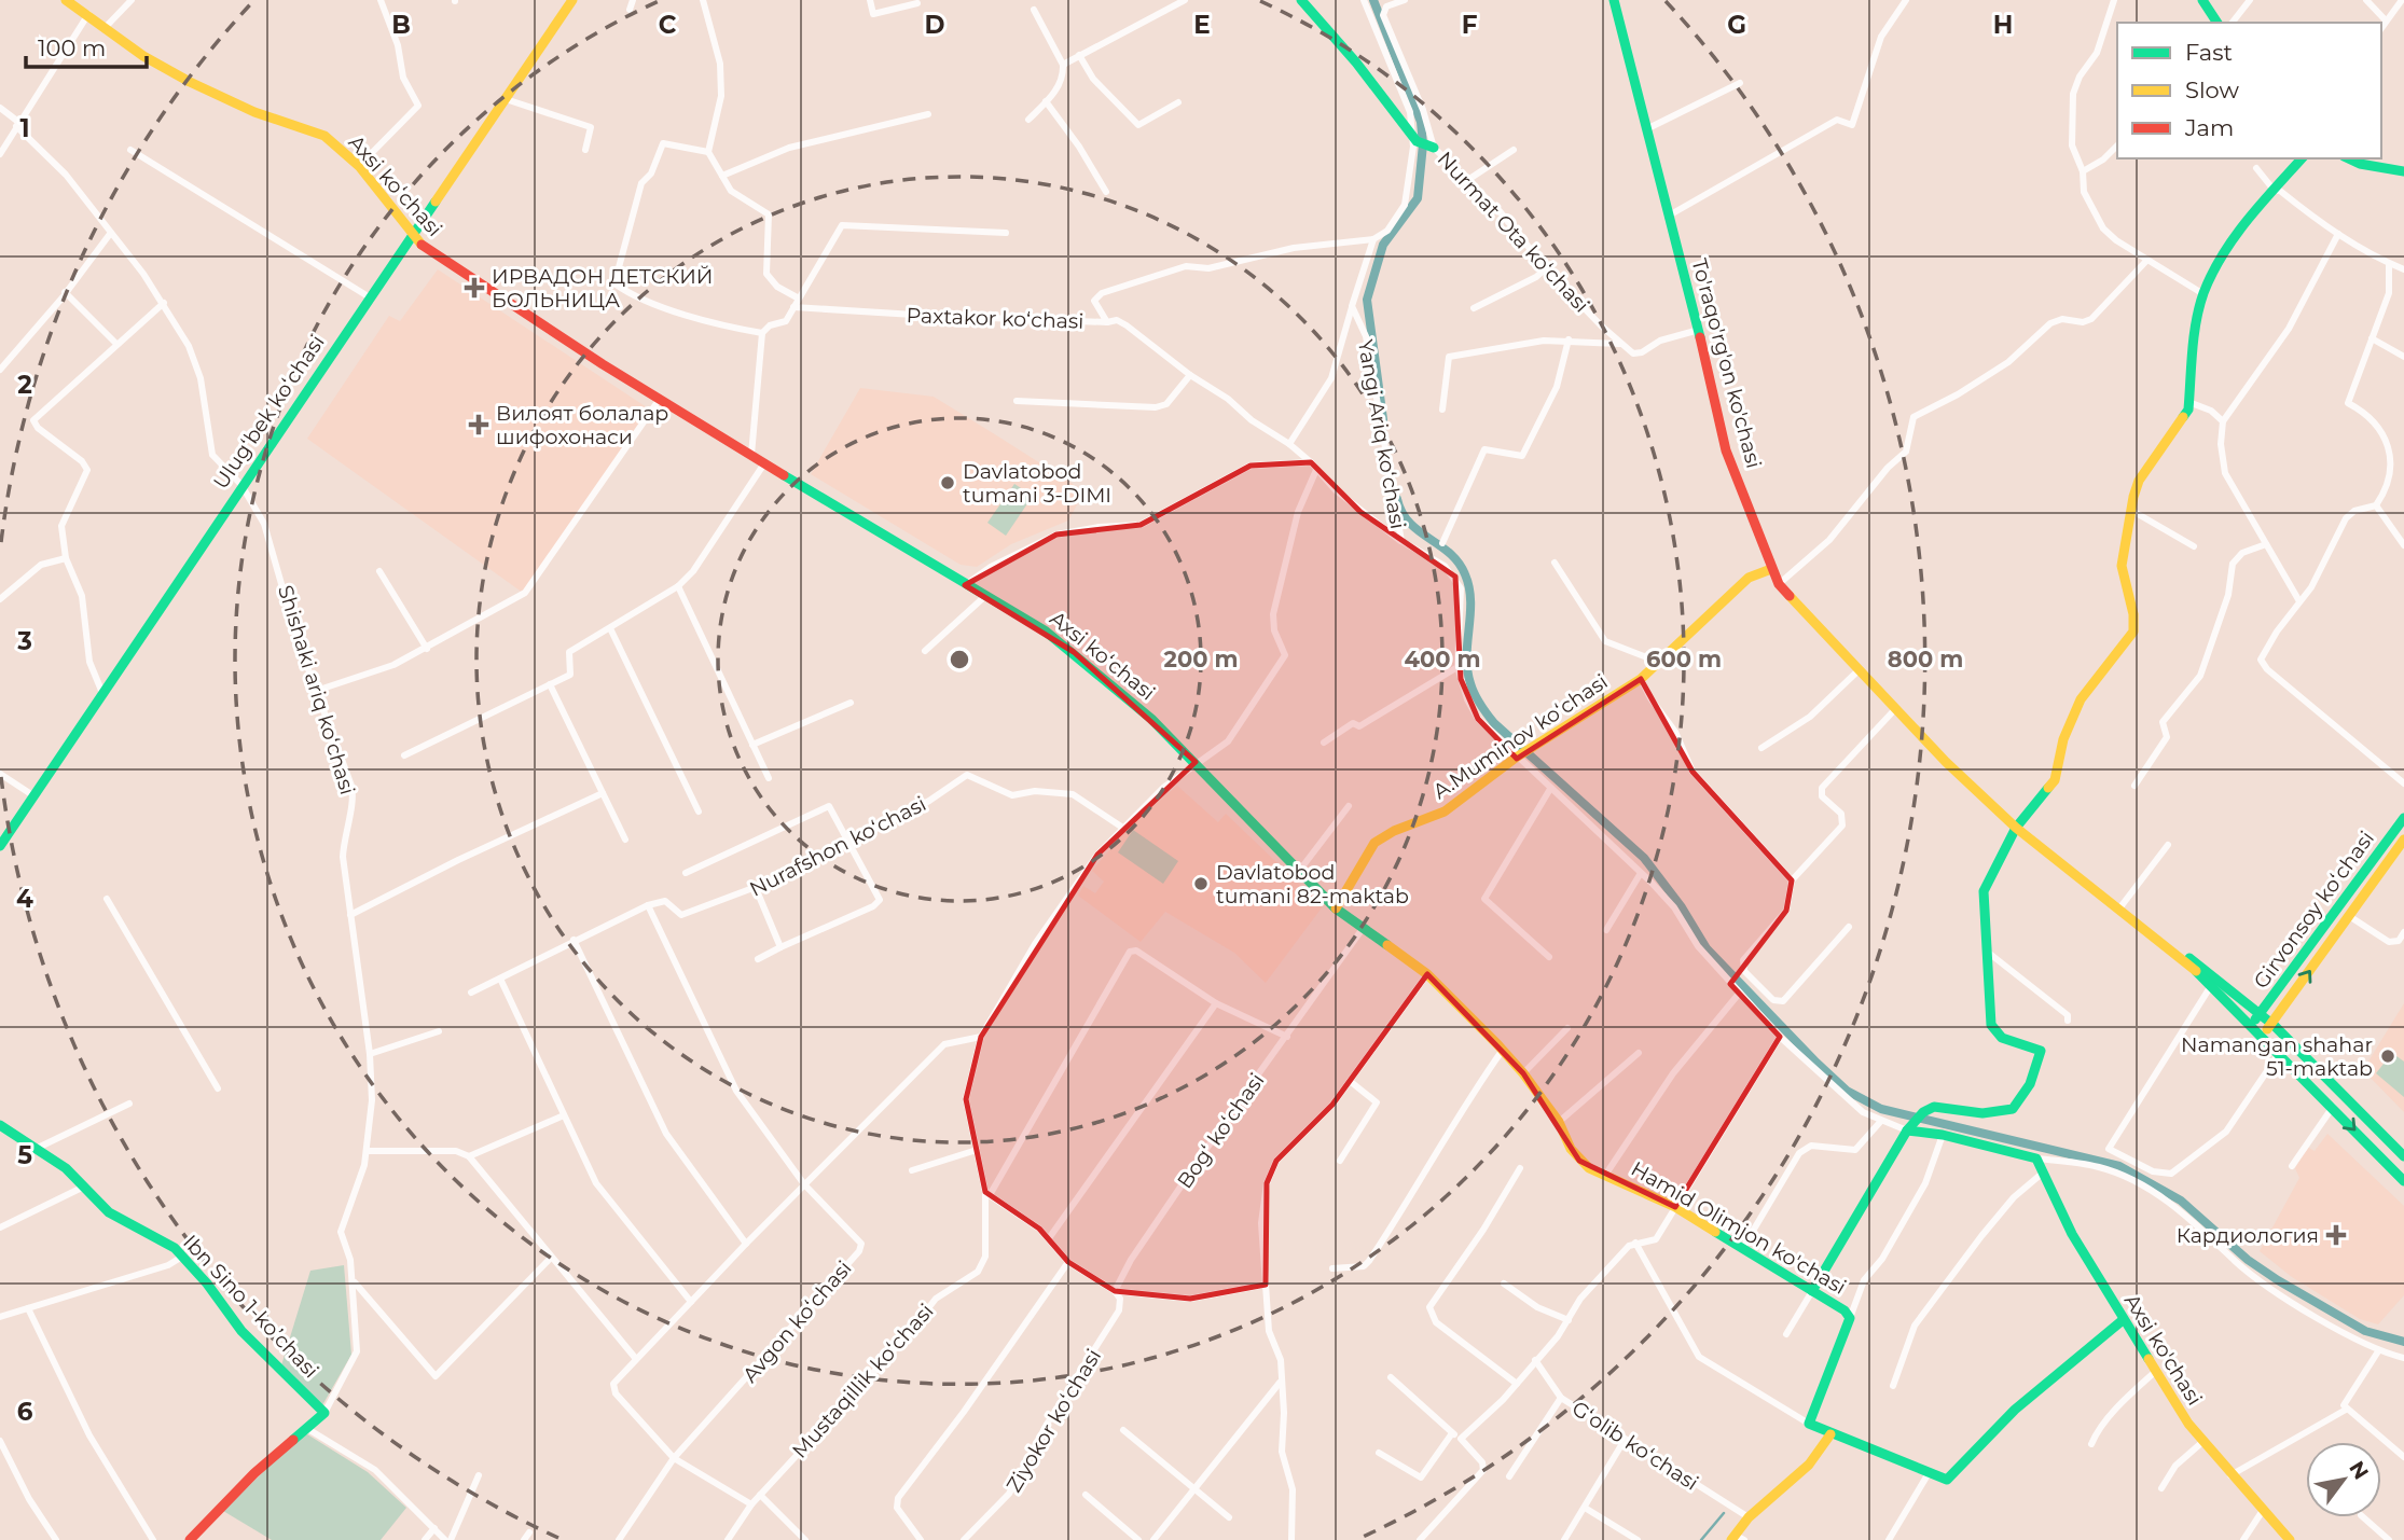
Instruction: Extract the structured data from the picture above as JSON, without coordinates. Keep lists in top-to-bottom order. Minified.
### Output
{"streets":{"street":["Axsi koʻchasi","Nurmat Ota koʻchasi","Paxtakor koʻchasi","To'raqo'rg'on ko'chasi","Ulugʻbek koʻchasi","Yangi Ariq koʻchasi","Shishaki ariq koʻchasi","A.Muminov koʻchasi","Nurafshon koʻchasi","Girvonsoy koʻchasi","Bogʻ koʻchasi","Hamid Olimjon ko'chasi","Ibn Sino 1-koʼchasi","Avgon koʻchasi","Axsi ko'chasi","Mustaqillik koʻchasi","Ziyokor koʻchasi","Gʻolib koʻchasi"]},"crossings":[["Axsi koʻchasi","Ulugʻbek koʻchasi"],["Axsi koʻchasi","A.Muminov koʻchasi"],["Axsi koʻchasi","Hamid Olimjon ko'chasi"],["Axsi koʻchasi","Mustaqillik koʻchasi"],["To'raqo'rg'on ko'chasi","A.Muminov koʻchasi"],["To'raqo'rg'on ko'chasi","Girvonsoy koʻchasi"],["Ulugʻbek koʻchasi","Shishaki ariq koʻchasi"],["Yangi Ariq koʻchasi","A.Muminov koʻchasi"],["Shishaki ariq koʻchasi","Ibn Sino 1-koʼchasi"],["A.Muminov koʻchasi","Hamid Olimjon ko'chasi"],["Nurafshon koʻchasi","Avgon koʻchasi"],["Nurafshon koʻchasi","Mustaqillik koʻchasi"],["Bogʻ koʻchasi","Hamid Olimjon ko'chasi"],["Bogʻ koʻchasi","Ziyokor koʻchasi"]],"places":{"health":["ИРВАДОН ДЕТСКИЙ БОЛЬНИЦА","Вилоят болалар шифохонаси","Кардиология"],"other":["Davlatobod tumani 3-DIMI","Davlatobod tumani 82-maktab","Namangan shahar 51-maktab"]},"legend":["Fast","Slow","Jam"],"scale_bar":"100 m","north":"top right","grid":{"columns":["B","C","D","E","F","G","H"],"rows":["1","2","3","4","5","6"]},"rings":["200 m","400 m","600 m","800 m"]}
